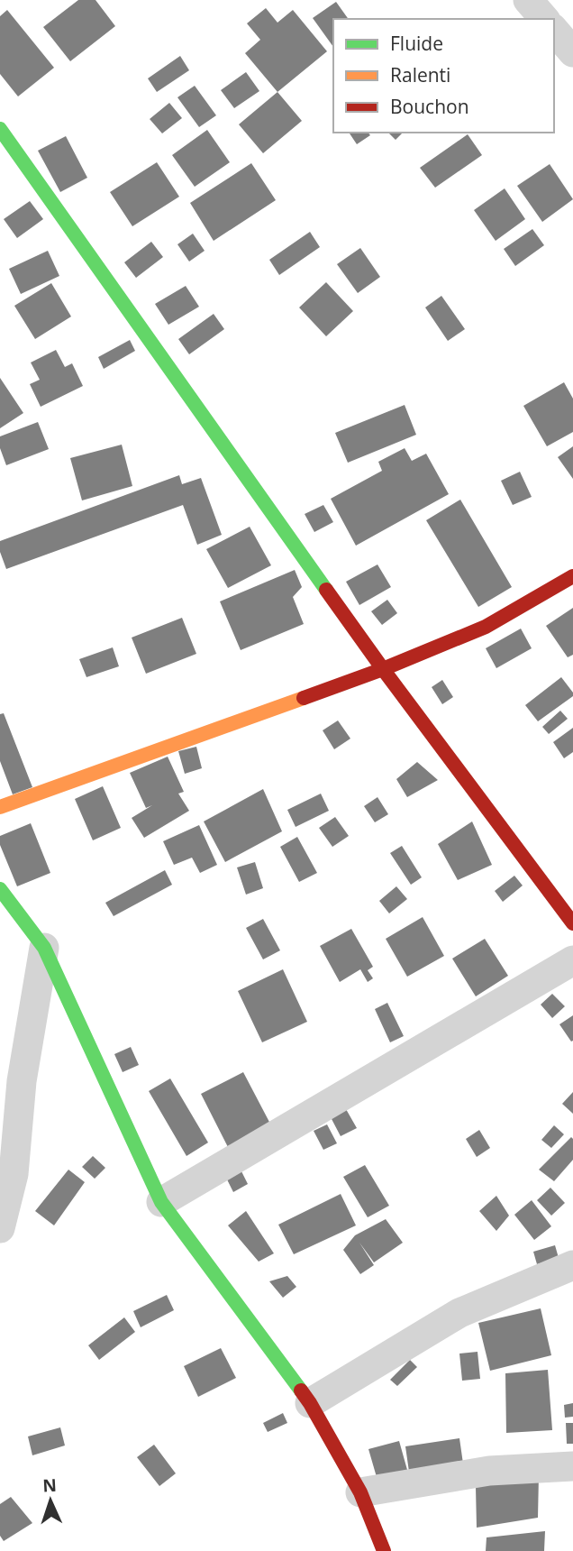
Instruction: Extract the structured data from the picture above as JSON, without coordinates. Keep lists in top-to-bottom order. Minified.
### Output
{"legend":["Fluide","Ralenti","Bouchon"],"north":"top"}
